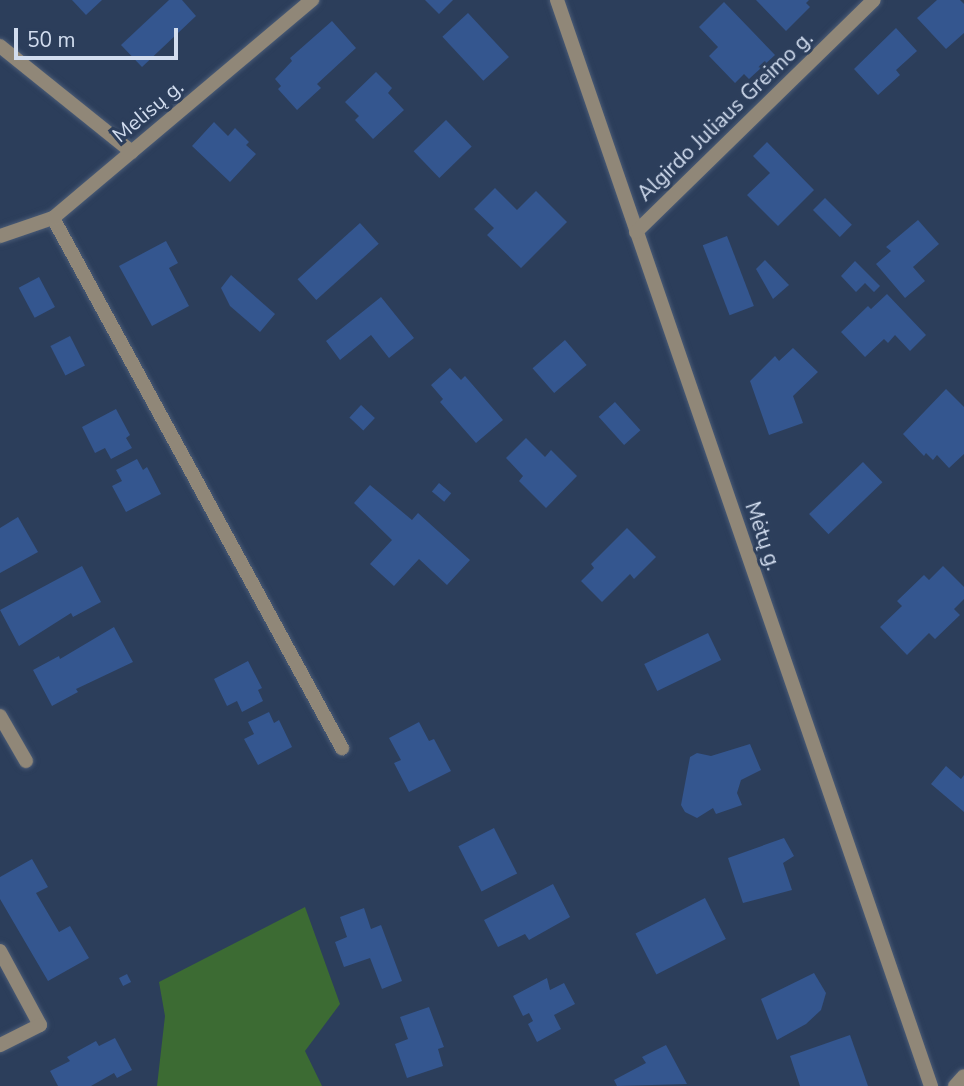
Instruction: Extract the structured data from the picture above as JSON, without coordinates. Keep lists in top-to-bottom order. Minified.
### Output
{"streets":{"street":["Melisų g.","Algirdo Juliaus Greimo g.","Mėtų g."]},"crossings":[["Algirdo Juliaus Greimo g.","Mėtų g."]],"scale_bar":"50 m"}
